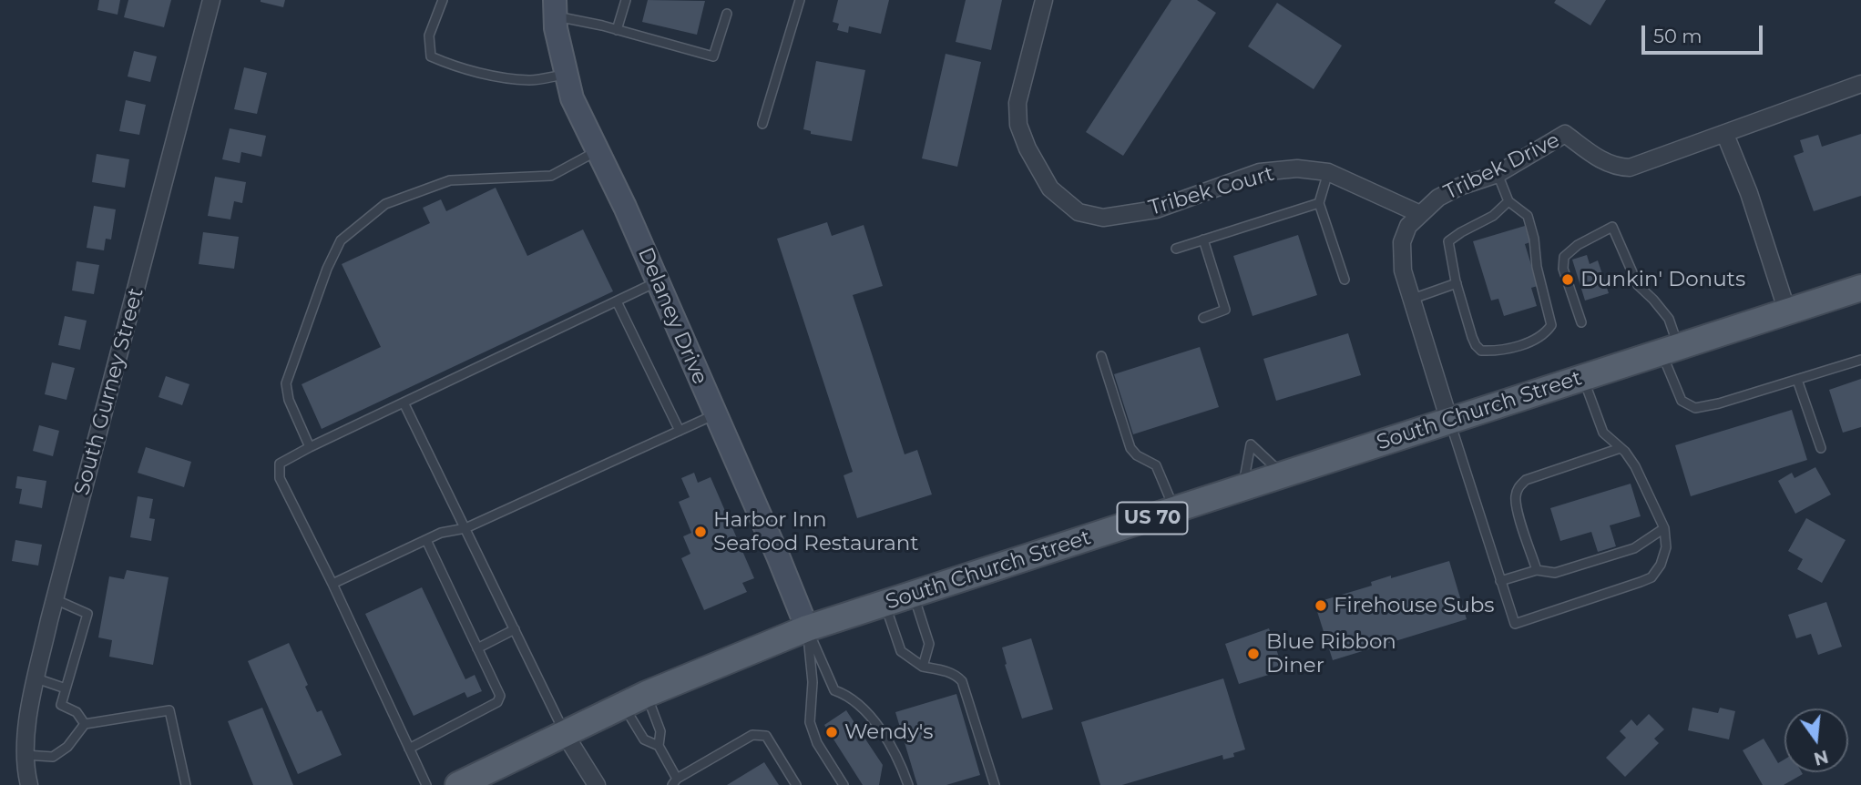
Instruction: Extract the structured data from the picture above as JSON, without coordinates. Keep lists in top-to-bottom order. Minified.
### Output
{"streets":{"main road":["South Church Street","US 70"],"street":["Tribek Drive","Tribek Court","Delaney Drive","South Gurney Street"]},"crossings":[["Tribek Drive","Tribek Court"],["Tribek Drive","South Church Street"],["Delaney Drive","South Church Street"]],"places":["Dunkin' Donuts","Harbor Inn Seafood Restaurant","Firehouse Subs","Blue Ribbon Diner","Wendy's"],"scale_bar":"50 m","north":"bottom"}
